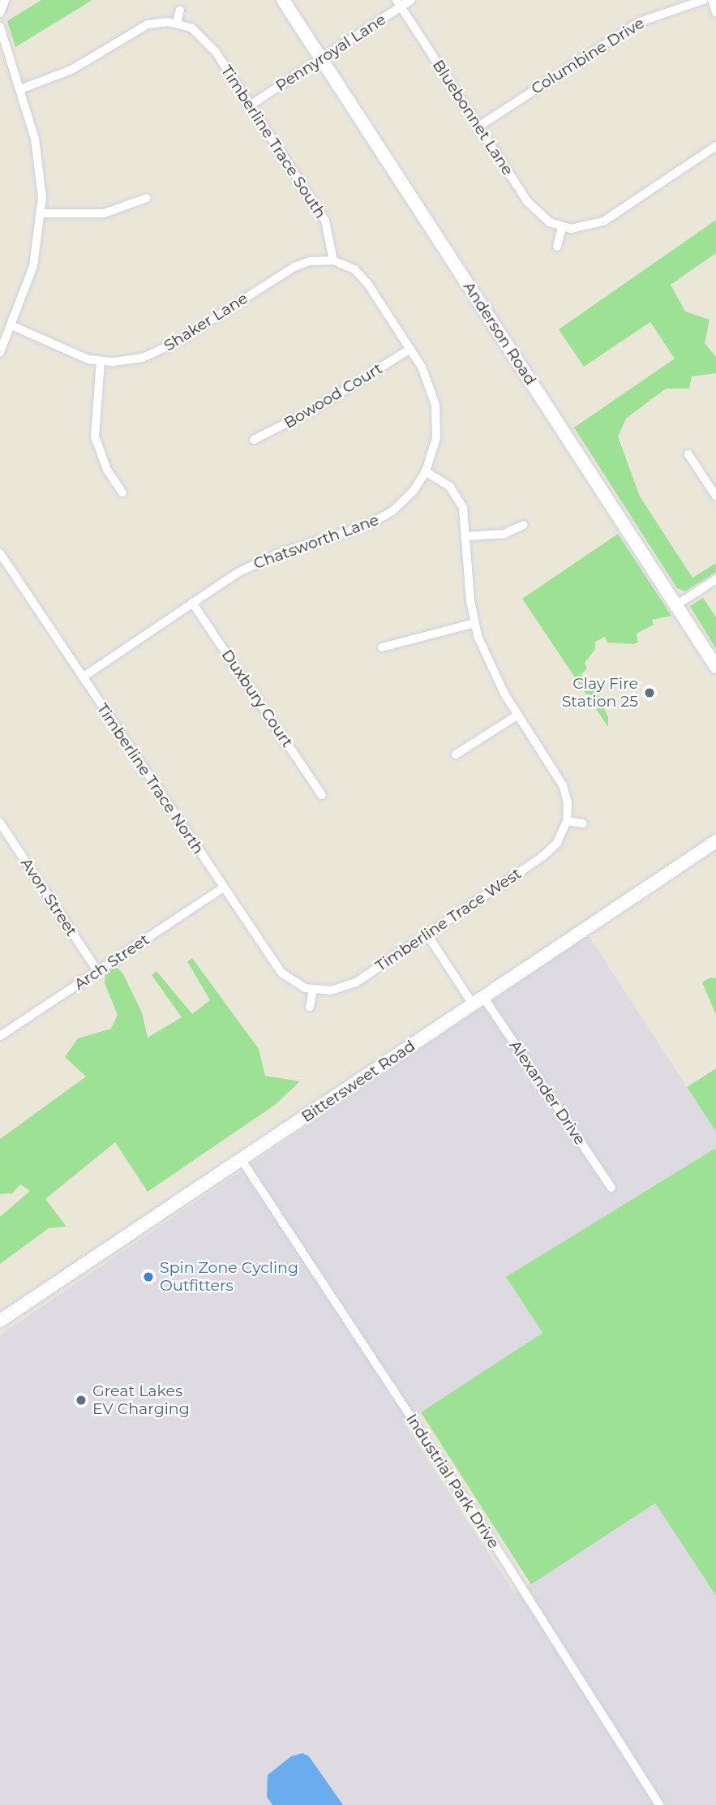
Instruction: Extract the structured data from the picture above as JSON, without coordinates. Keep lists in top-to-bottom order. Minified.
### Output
{"streets":{"street":["Pennyroyal Lane","Columbine Drive","Bluebonnet Lane","Timberline Trace South","Shaker Lane","Anderson Road","Bowood Court","Chatsworth Lane","Duxbury Court","Timberline Trace North","Avon Street","Timberline Trace West","Arch Street","Bittersweet Road","Alexander Drive","Industrial Park Drive"]},"crossings":[["Pennyroyal Lane","Bluebonnet Lane"],["Pennyroyal Lane","Timberline Trace South"],["Pennyroyal Lane","Anderson Road"],["Columbine Drive","Bluebonnet Lane"],["Timberline Trace South","Shaker Lane"],["Chatsworth Lane","Duxbury Court"],["Chatsworth Lane","Timberline Trace North"],["Timberline Trace North","Timberline Trace West"],["Timberline Trace North","Arch Street"],["Avon Street","Arch Street"],["Timberline Trace West","Alexander Drive"],["Bittersweet Road","Alexander Drive"],["Bittersweet Road","Industrial Park Drive"]],"places":["Clay Fire Station 25","Spin Zone Cycling Outfitters","Great Lakes EV Charging"]}
